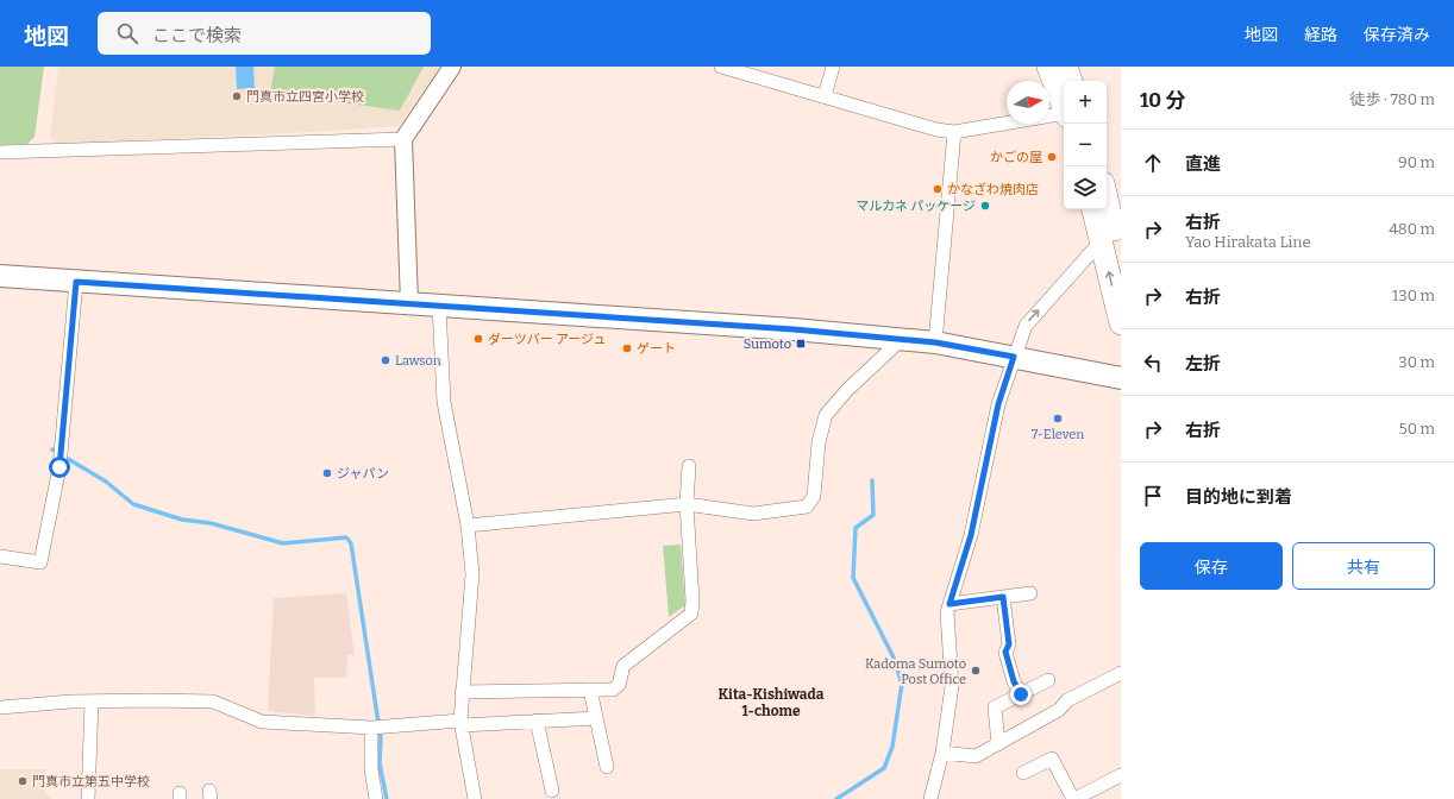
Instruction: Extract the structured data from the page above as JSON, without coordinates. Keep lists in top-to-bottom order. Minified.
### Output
{"districts":["Kita-Kishiwada 1-chome"],"places":{"other":["門真市立四宮小学校","かごの屋","かなざわ焼肉店","マルカネ パッケージ","ダーツバー アージュ","ゲート","Lawson","7-Eleven","ジャパン","Kadoma Sumoto Post Office","門真市立第五中学校"],"transit":["Sumoto"]},"north":"right","page":{"header":"地図","search":"ここで検索","nav":["地図","経路","保存済み"],"heading":["10 分","徒歩 · 780 m"],"map_buttons":["+","−"],"list":[["直進","90 m"],["右折","Yao Hirakata Line","480 m"],["右折","130 m"],["左折","30 m"],["右折","50 m"],"目的地に到着"],"buttons":["保存","共有"]}}
